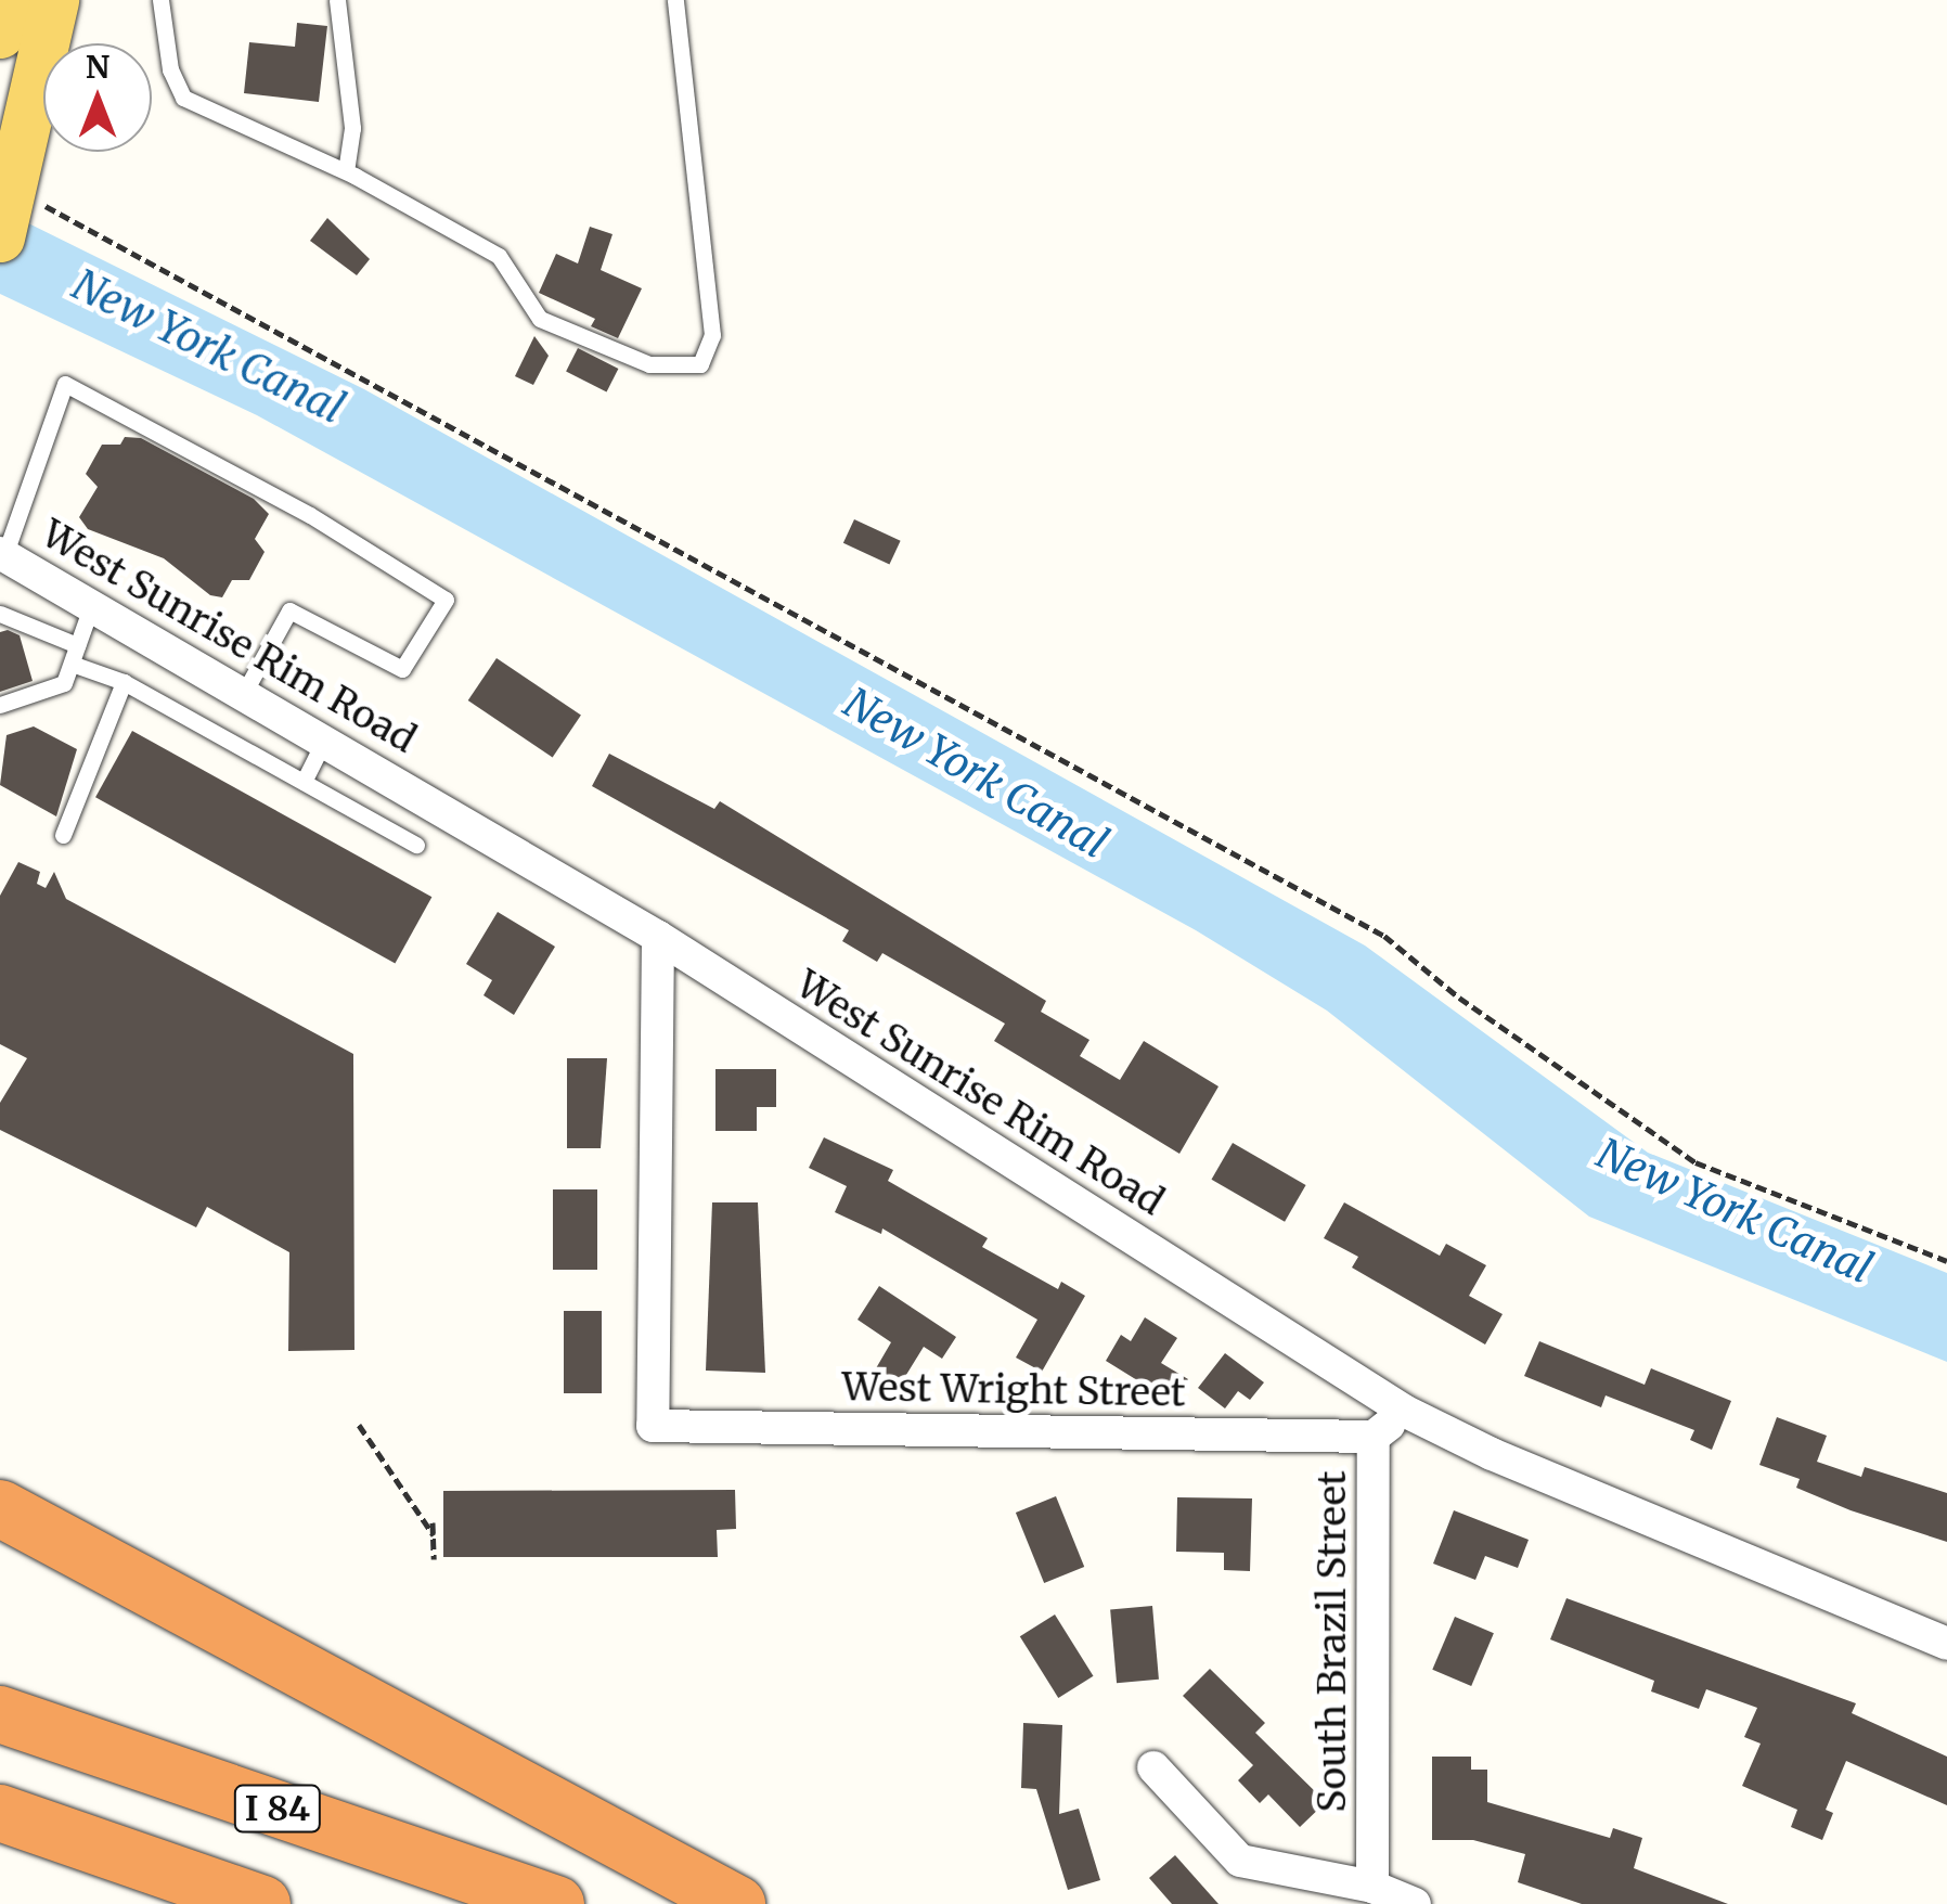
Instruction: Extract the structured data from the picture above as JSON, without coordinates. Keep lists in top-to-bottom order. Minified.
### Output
{"streets":{"highway":["I 84"],"street":["West Sunrise Rim Road","West Wright Street","South Brazil Street"]},"crossings":[["West Sunrise Rim Road","West Wright Street"],["West Sunrise Rim Road","South Brazil Street"],["West Wright Street","South Brazil Street"]],"water":["New York Canal"],"north":"top"}
